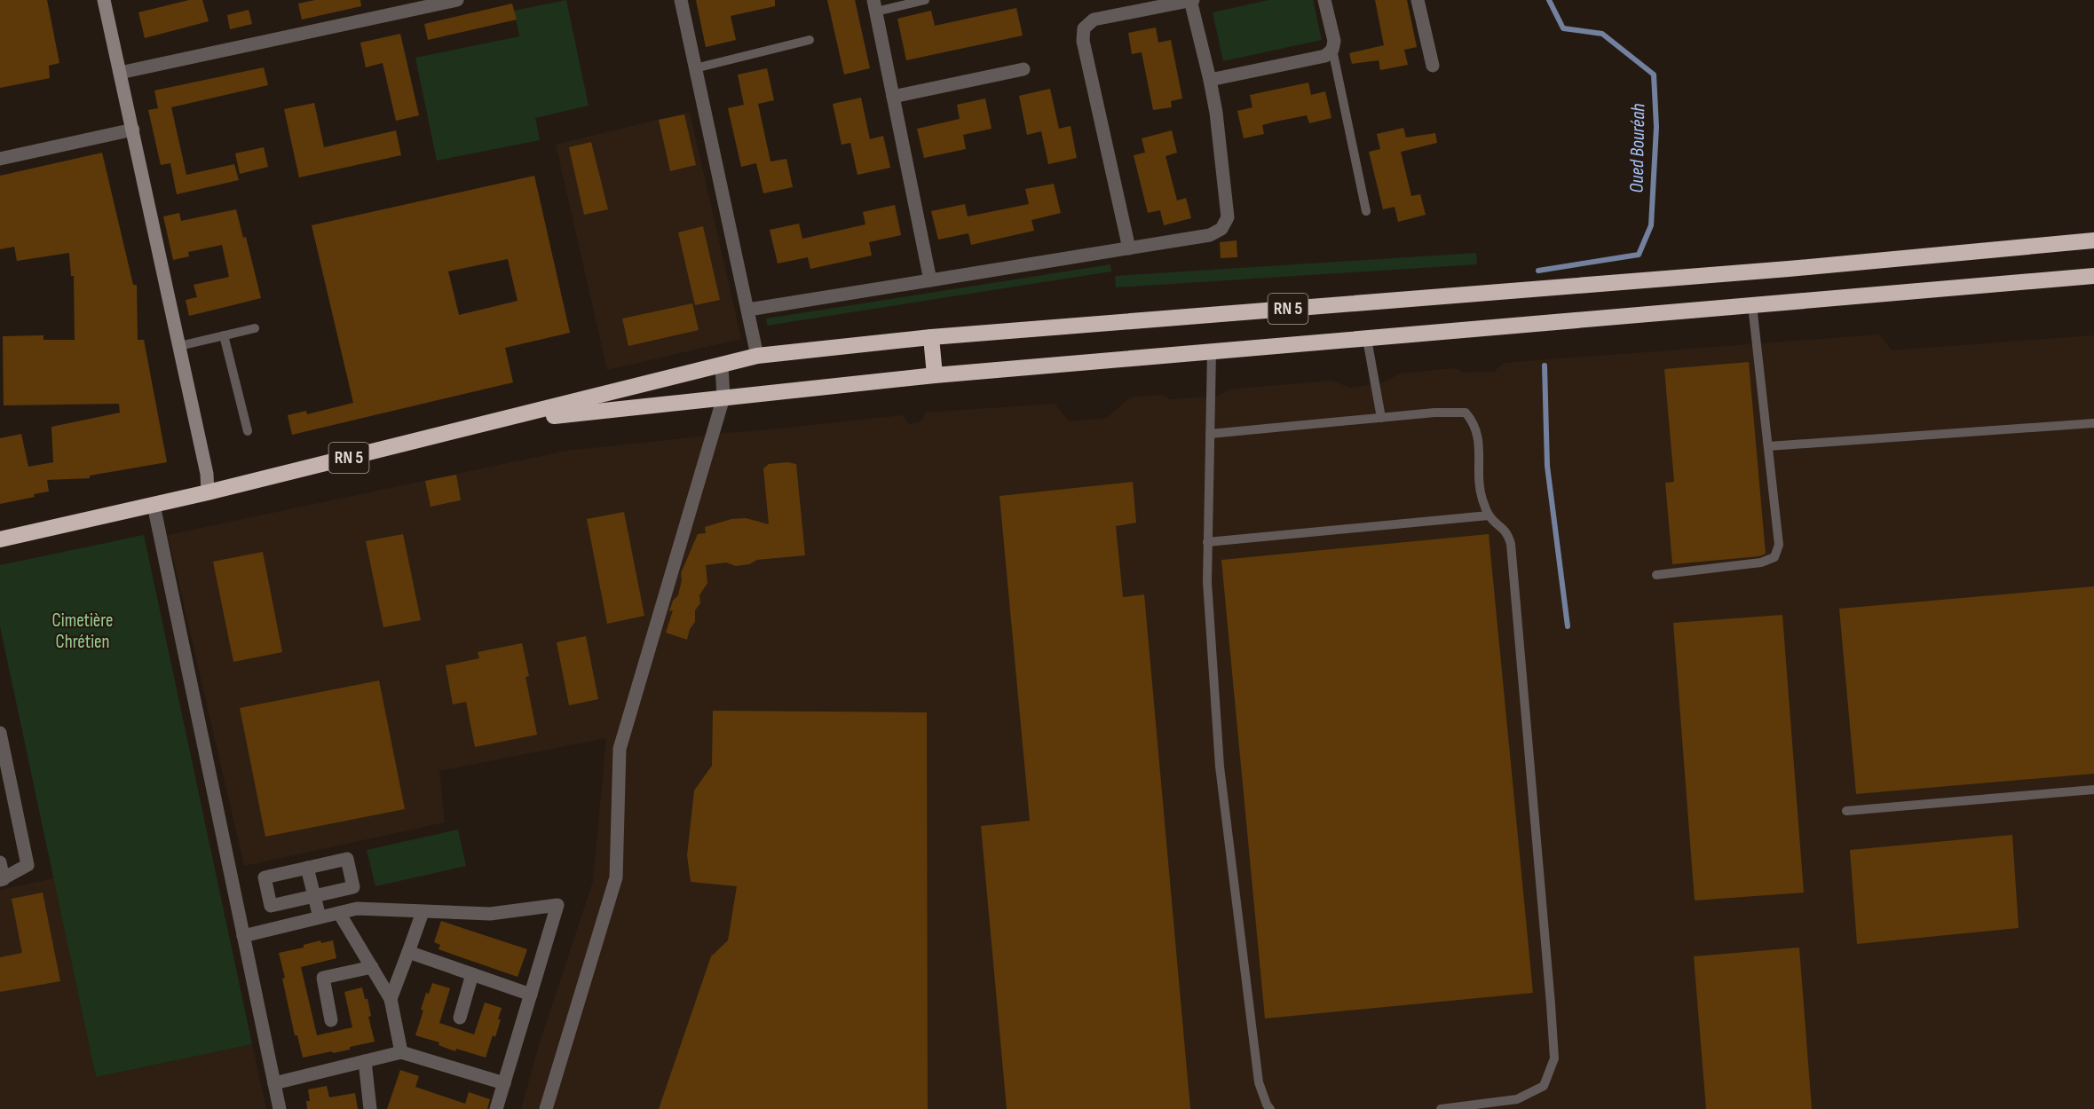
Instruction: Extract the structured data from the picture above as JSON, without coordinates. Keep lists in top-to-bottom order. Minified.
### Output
{"streets":{"highway":["RN 5"]},"water":["Oued Bouréah"],"parks":["Cimetière Chrétien"]}
